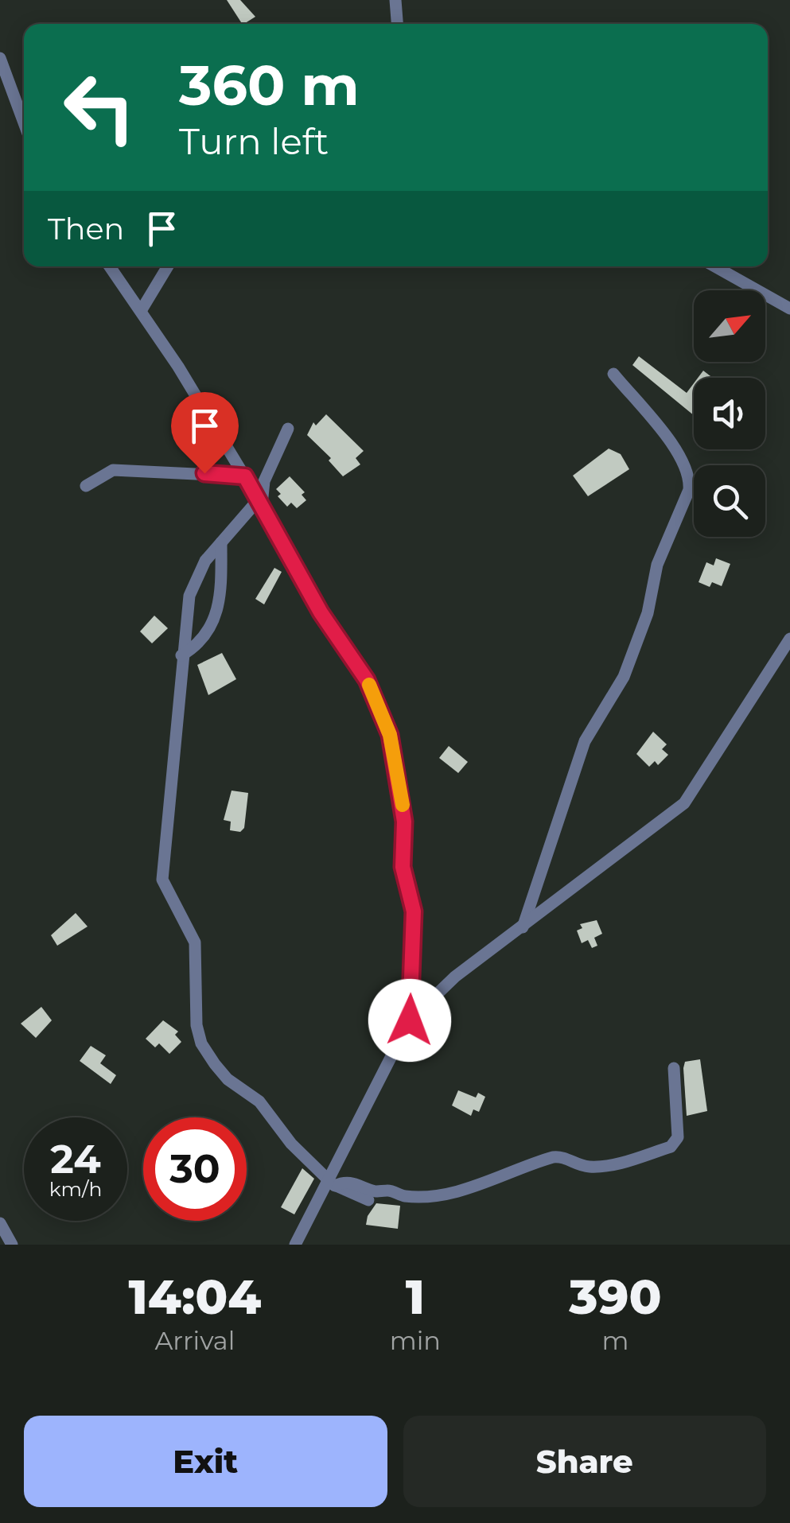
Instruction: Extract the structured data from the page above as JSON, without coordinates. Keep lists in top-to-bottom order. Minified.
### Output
{"north":"top right","page":{"turn":["360 m","Turn left"],"then":"Then","speed":"24 km/h","limit":"30","eta":["14:04","Arrival","1","min","390","m"],"buttons":["Exit","Share"]}}
